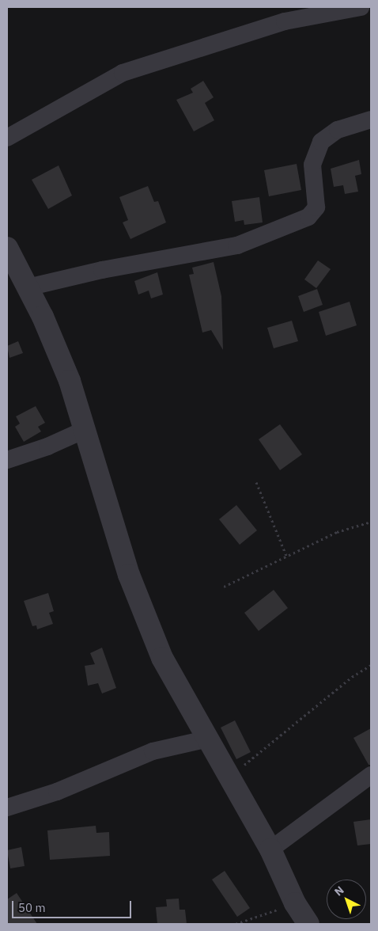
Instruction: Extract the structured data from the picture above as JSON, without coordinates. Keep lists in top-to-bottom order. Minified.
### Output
{"scale_bar":"50 m","north":"top left"}
